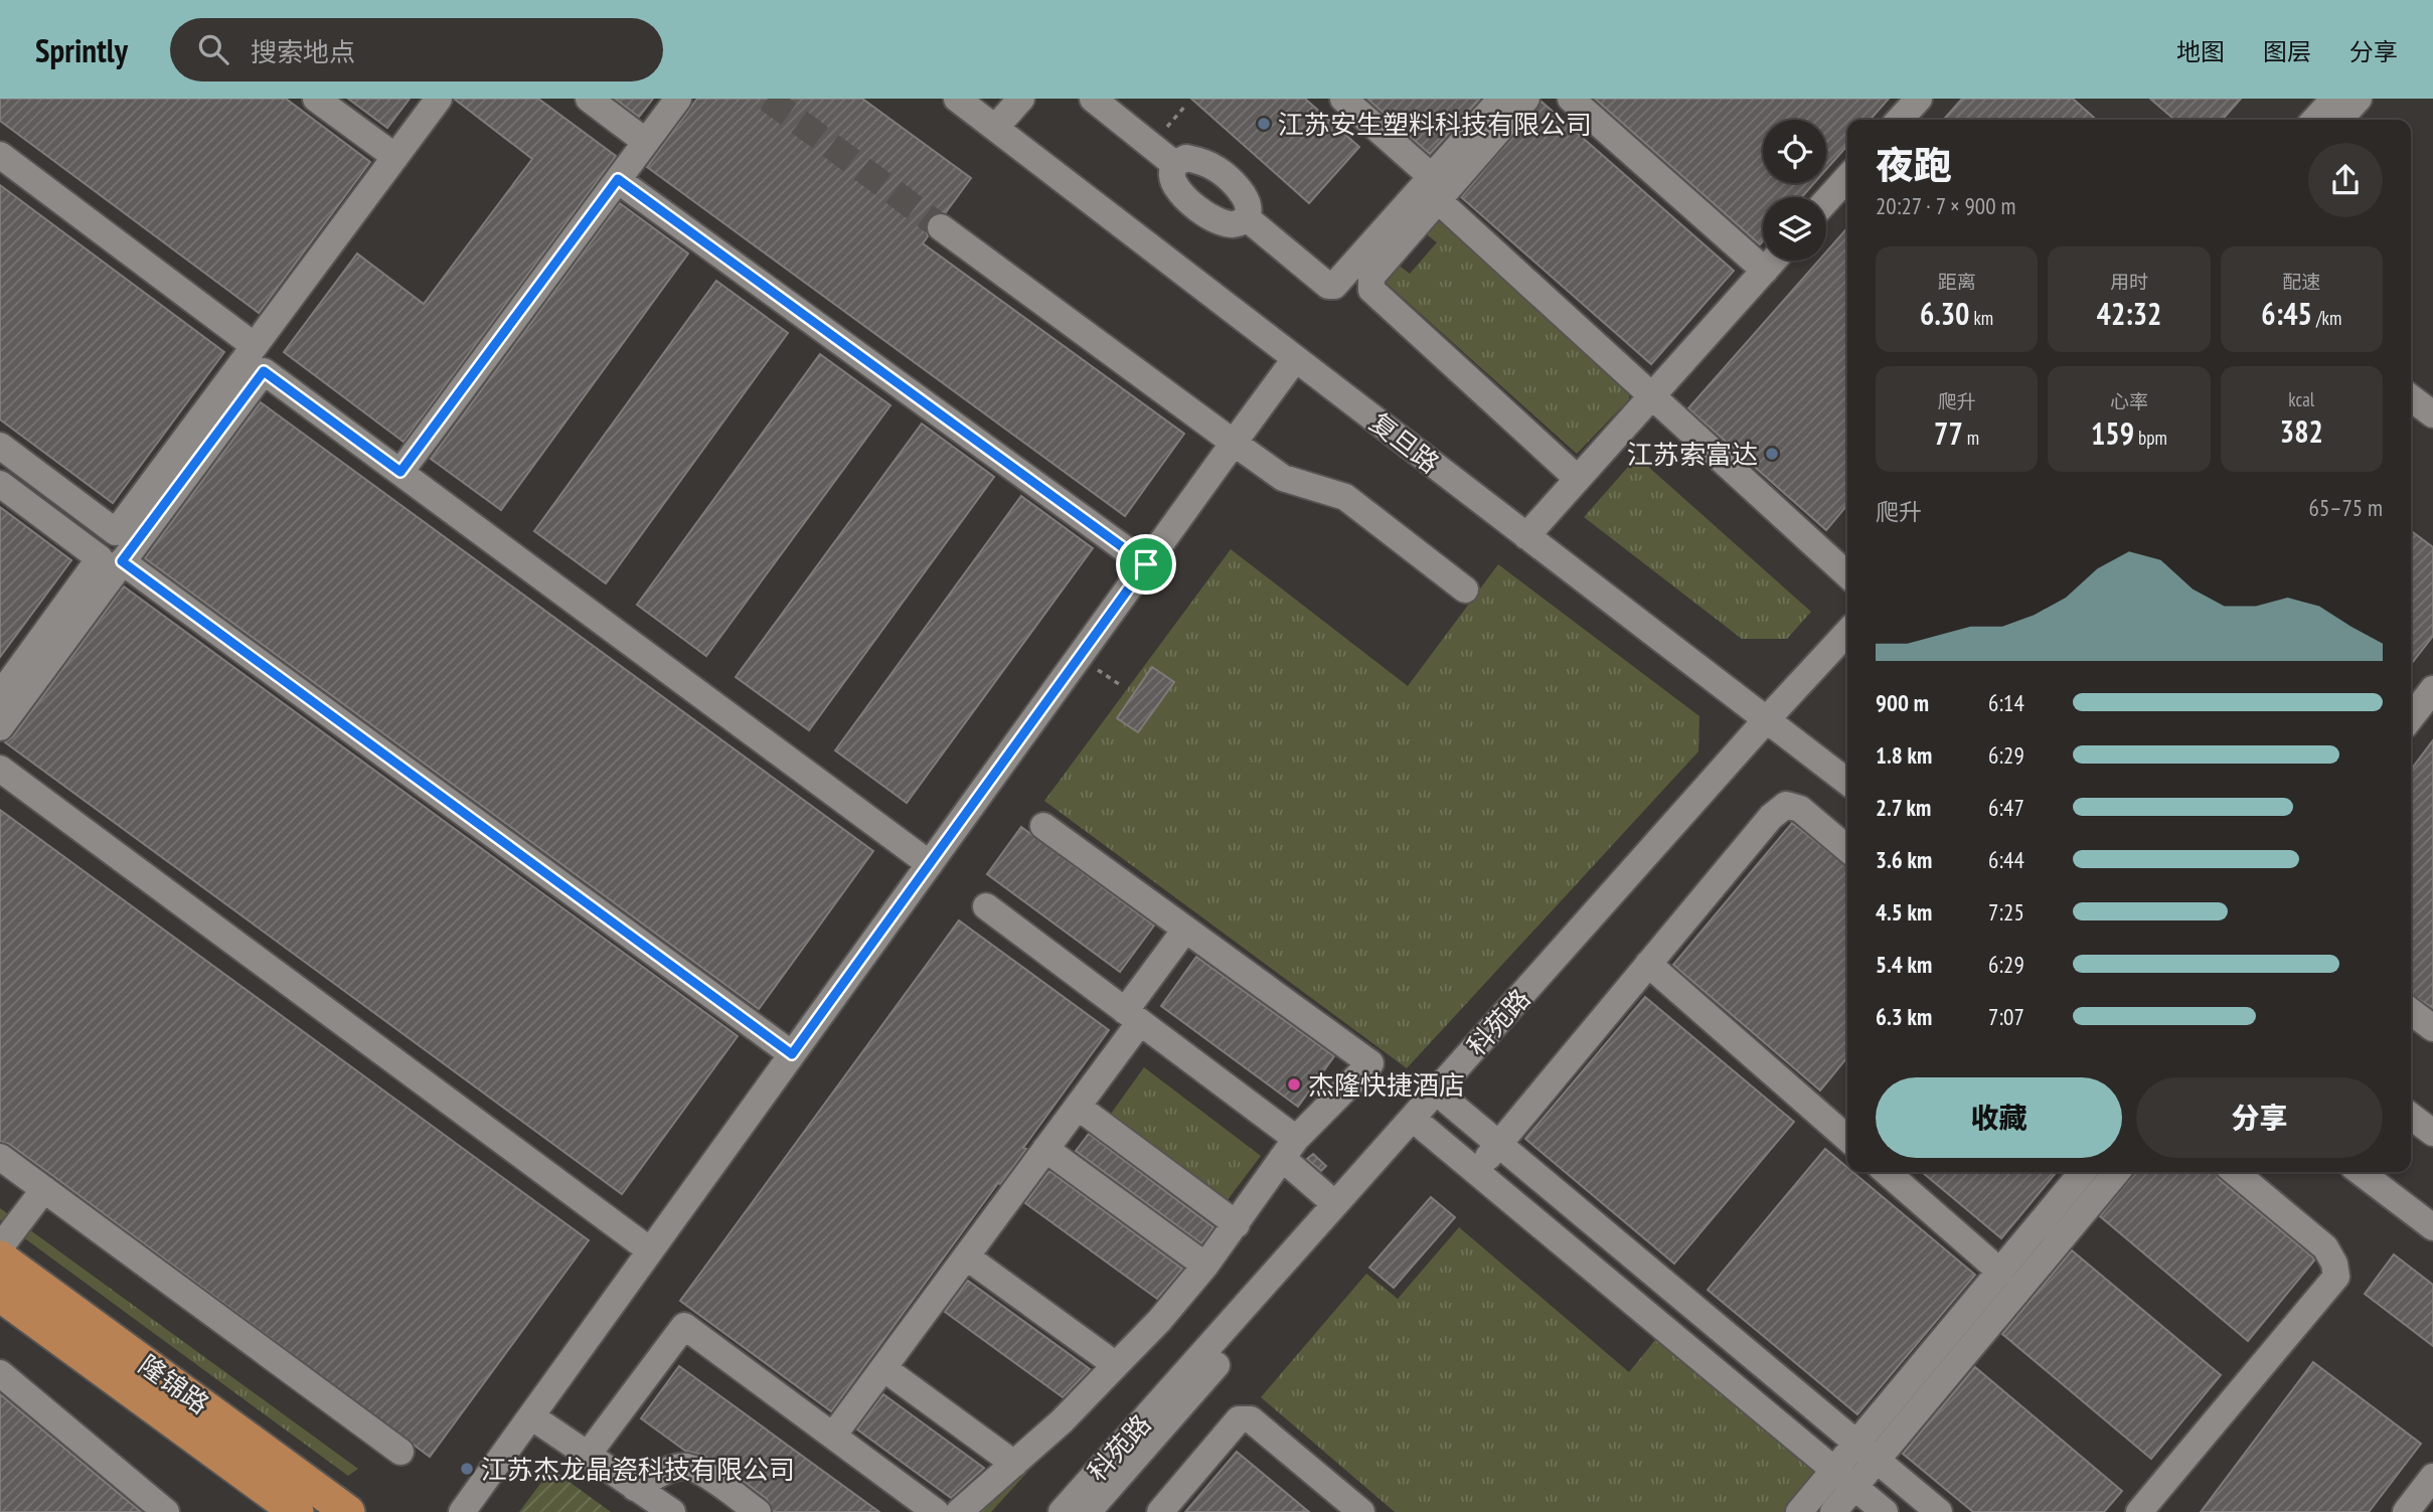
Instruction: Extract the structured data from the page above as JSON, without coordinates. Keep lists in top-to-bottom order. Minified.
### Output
{"streets":{"main road":["隆锦路"],"street":["复旦路","科苑路"]},"crossings":[["复旦路","科苑路"]],"places":["江苏安生塑料科技有限公司","江苏索富达","杰隆快捷酒店","江苏杰龙晶瓷科技有限公司"],"page":{"header":"Sprintly","search":"搜索地点","nav":["地图","图层","分享"],"heading":["夜跑","20:27 · 7 × 900 m"],"stats":[["距离","6.30 km"],["用时","42:32"],["配速","6:45 /km"],["爬升","77 m"],["心率","159 bpm"],["kcal","382"]],"chart":["爬升","65–75 m"],"list":[{"name":"900 m","note":"6:14"},{"name":"1.8 km","note":"6:29"},{"name":"2.7 km","note":"6:47"},{"name":"3.6 km","note":"6:44"},{"name":"4.5 km","note":"7:25"},{"name":"5.4 km","note":"6:29"},{"name":"6.3 km","note":"7:07"}],"buttons":["收藏","分享"]}}
